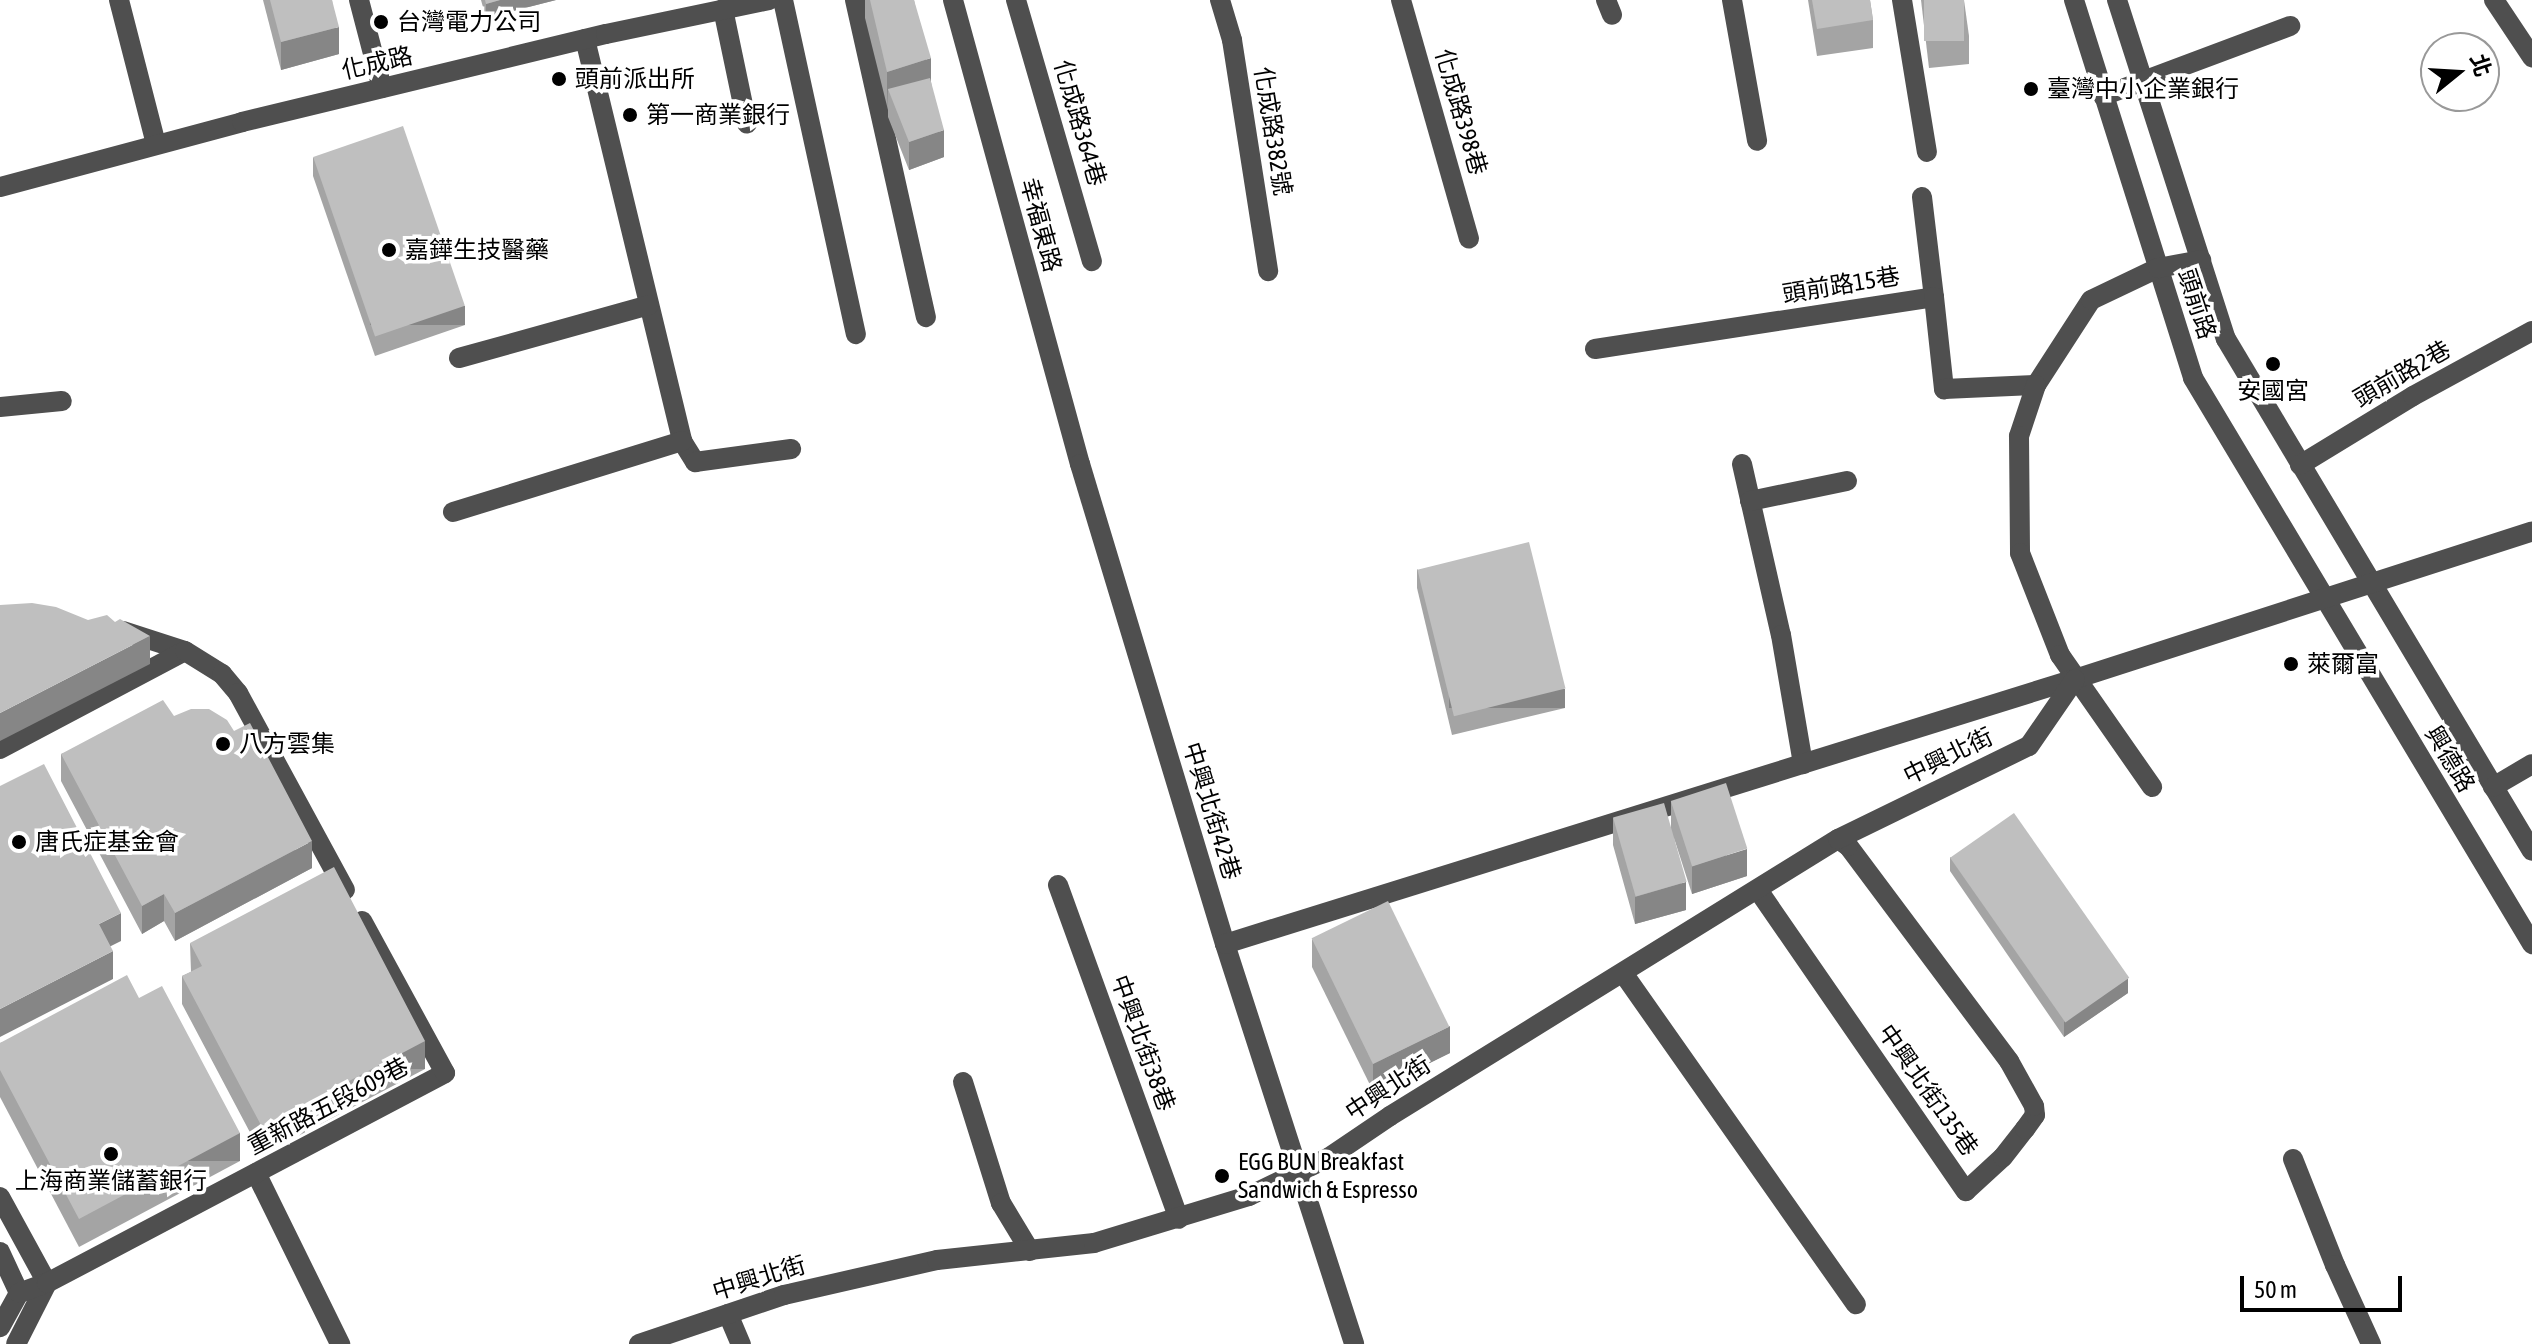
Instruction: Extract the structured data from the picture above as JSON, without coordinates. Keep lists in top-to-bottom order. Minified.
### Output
{"streets":{"street":["化成路","化成路398巷","化成路364巷","化成路382號","幸福東路","頭前路15巷","頭前路","頭前路2巷","中興北街","興德路","中興北街42巷","中興北街38巷","中興北街135巷","重新路五段609巷"]},"crossings":[["幸福東路","中興北街42巷"],["頭前路","頭前路2巷"],["頭前路","中興北街"],["頭前路","興德路"],["中興北街","興德路"],["中興北街","中興北街42巷"],["中興北街","中興北街38巷"],["中興北街","中興北街135巷"]],"places":["台灣電力公司","頭前派出所","臺灣中小企業銀行","第一商業銀行","嘉鏵生技醫藥","安國宮","萊爾富","八方雲集","唐氏症基金會","上海商業儲蓄銀行","EGG BUN Breakfast Sandwich & Espresso"],"scale_bar":"50 m","north":"right"}
